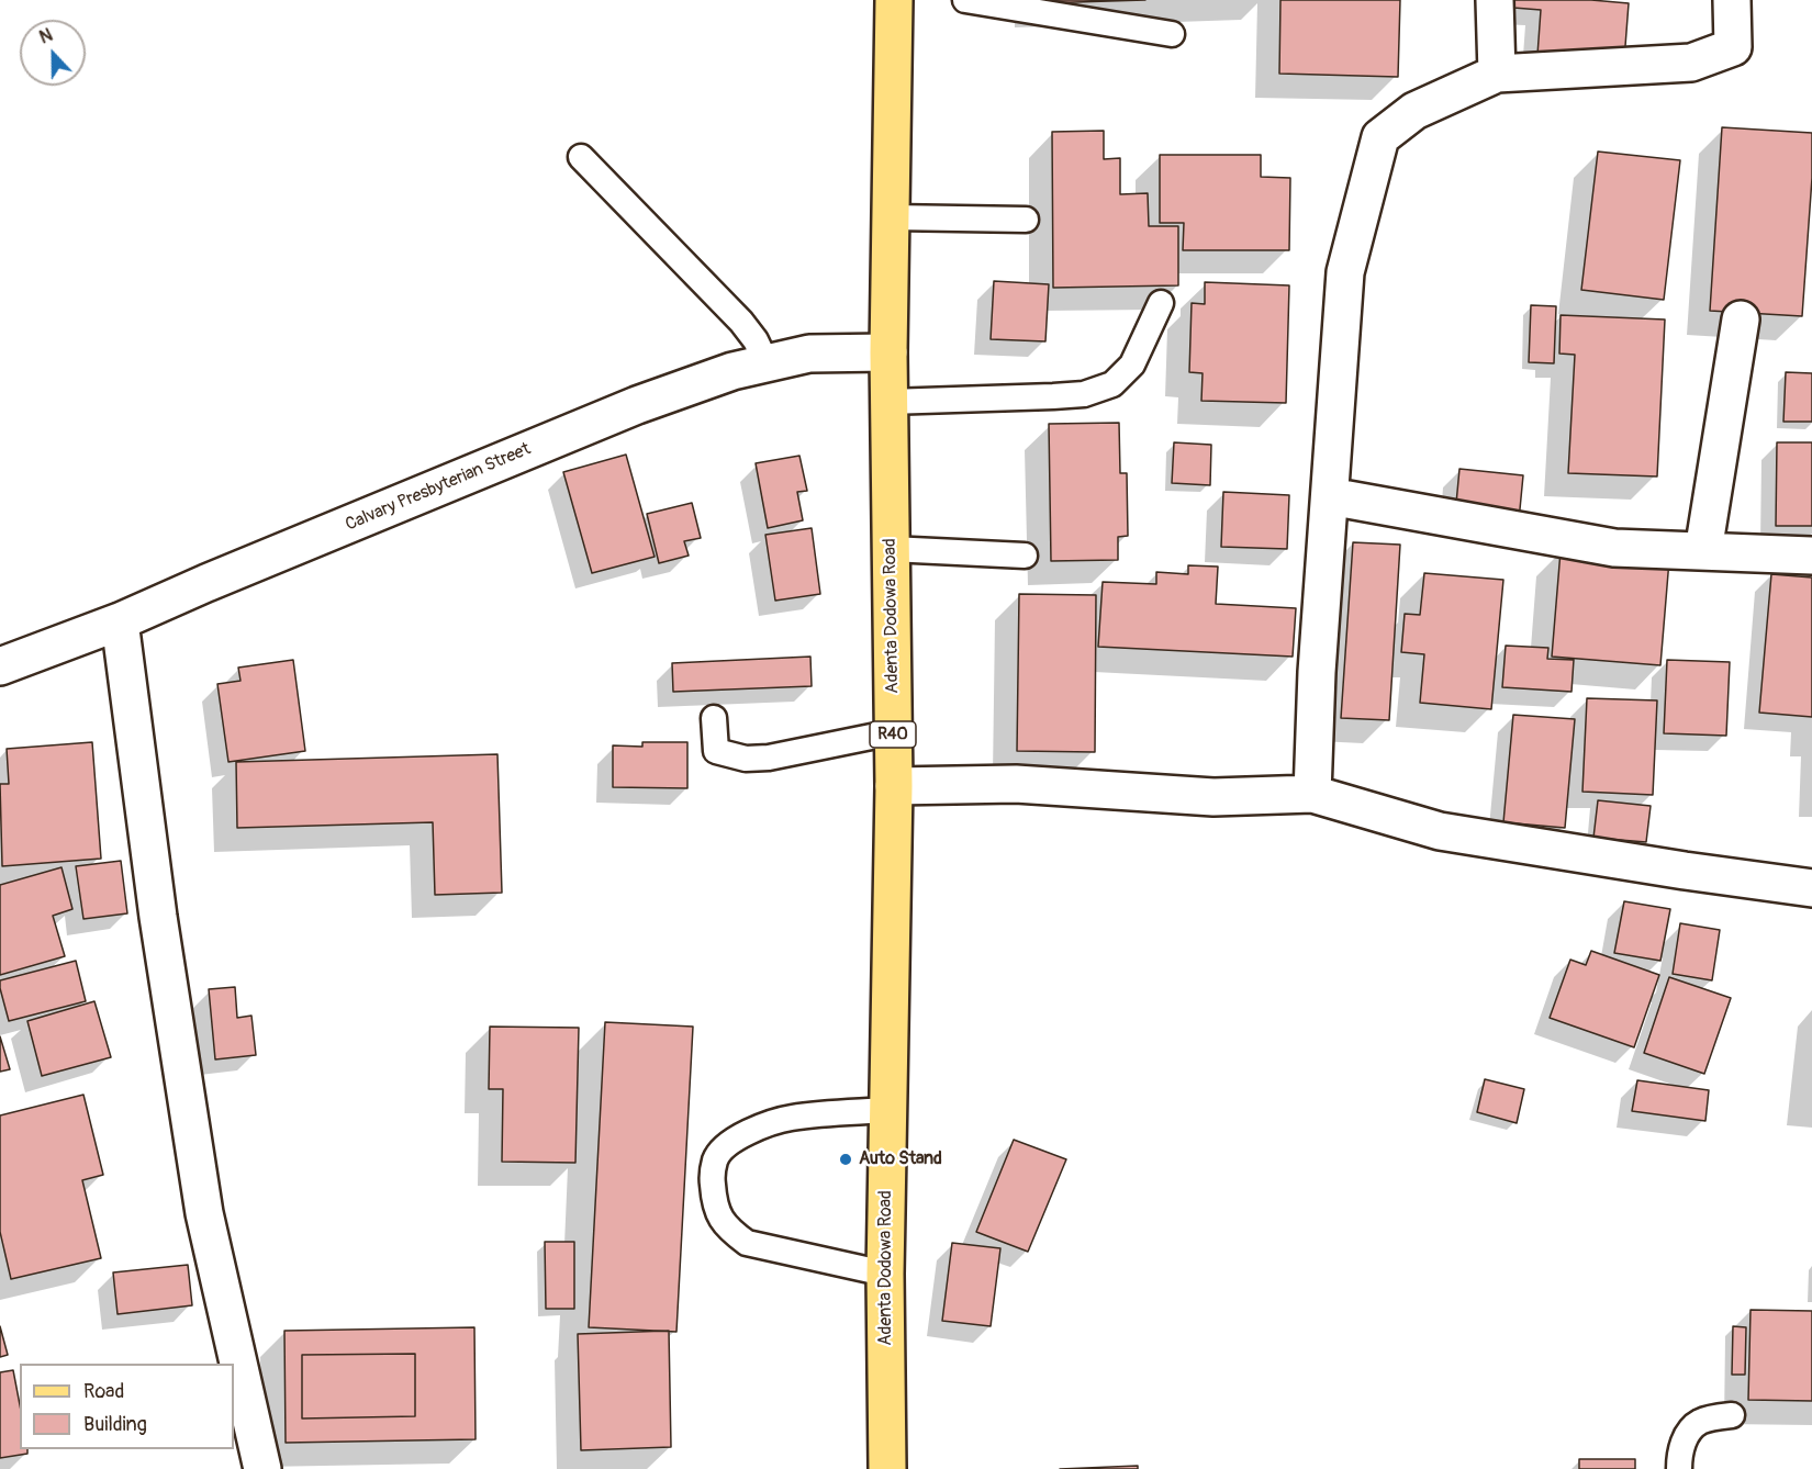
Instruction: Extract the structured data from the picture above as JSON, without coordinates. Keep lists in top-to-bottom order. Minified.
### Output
{"streets":{"main road":["Adenta Dodowa Road","R40"],"street":["Calvary Presbyterian Street"]},"crossings":[["Calvary Presbyterian Street","Adenta Dodowa Road"]],"places":["Auto Stand"],"legend":["Road","Building"],"north":"top"}
